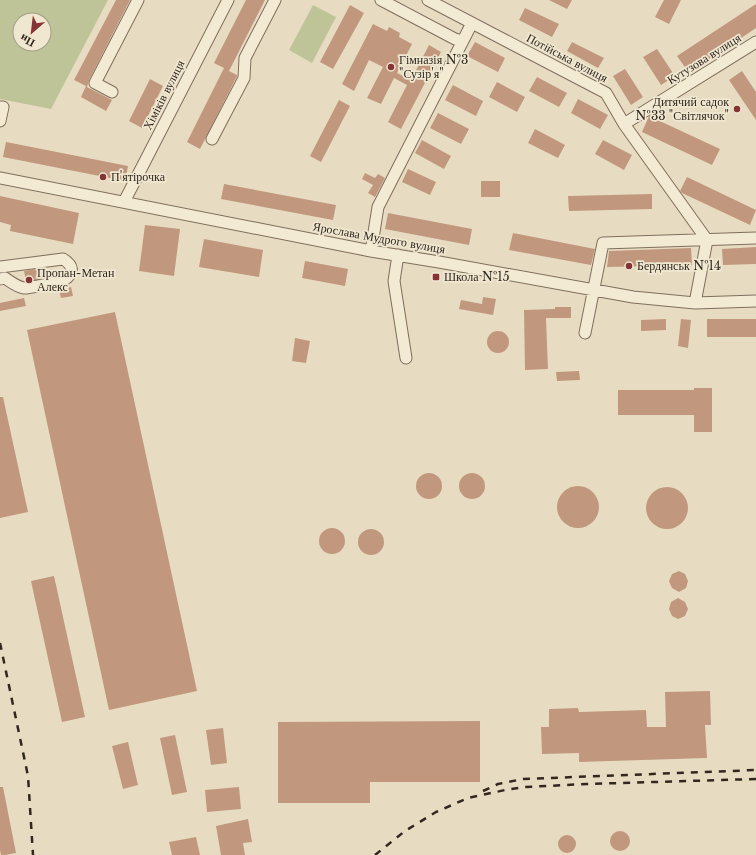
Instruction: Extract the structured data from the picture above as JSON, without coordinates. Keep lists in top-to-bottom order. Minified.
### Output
{"streets":{"street":["Потійська вулиця","Кутузова вулиця","Хіміків вулиця","Ярослава Мудрого вулиця"]},"crossings":[["Потійська вулиця","Кутузова вулиця"],["Хіміків вулиця","Ярослава Мудрого вулиця"]],"places":{"other":["Гімназія №3 \"Сузір'я\"","Дитячий садок №33 \"Світлячок\"","П'ятірочка","Бердянськ №14","Пропан-Метан Алекс"],"transit":["Школа №15"]},"north":"bottom left"}
